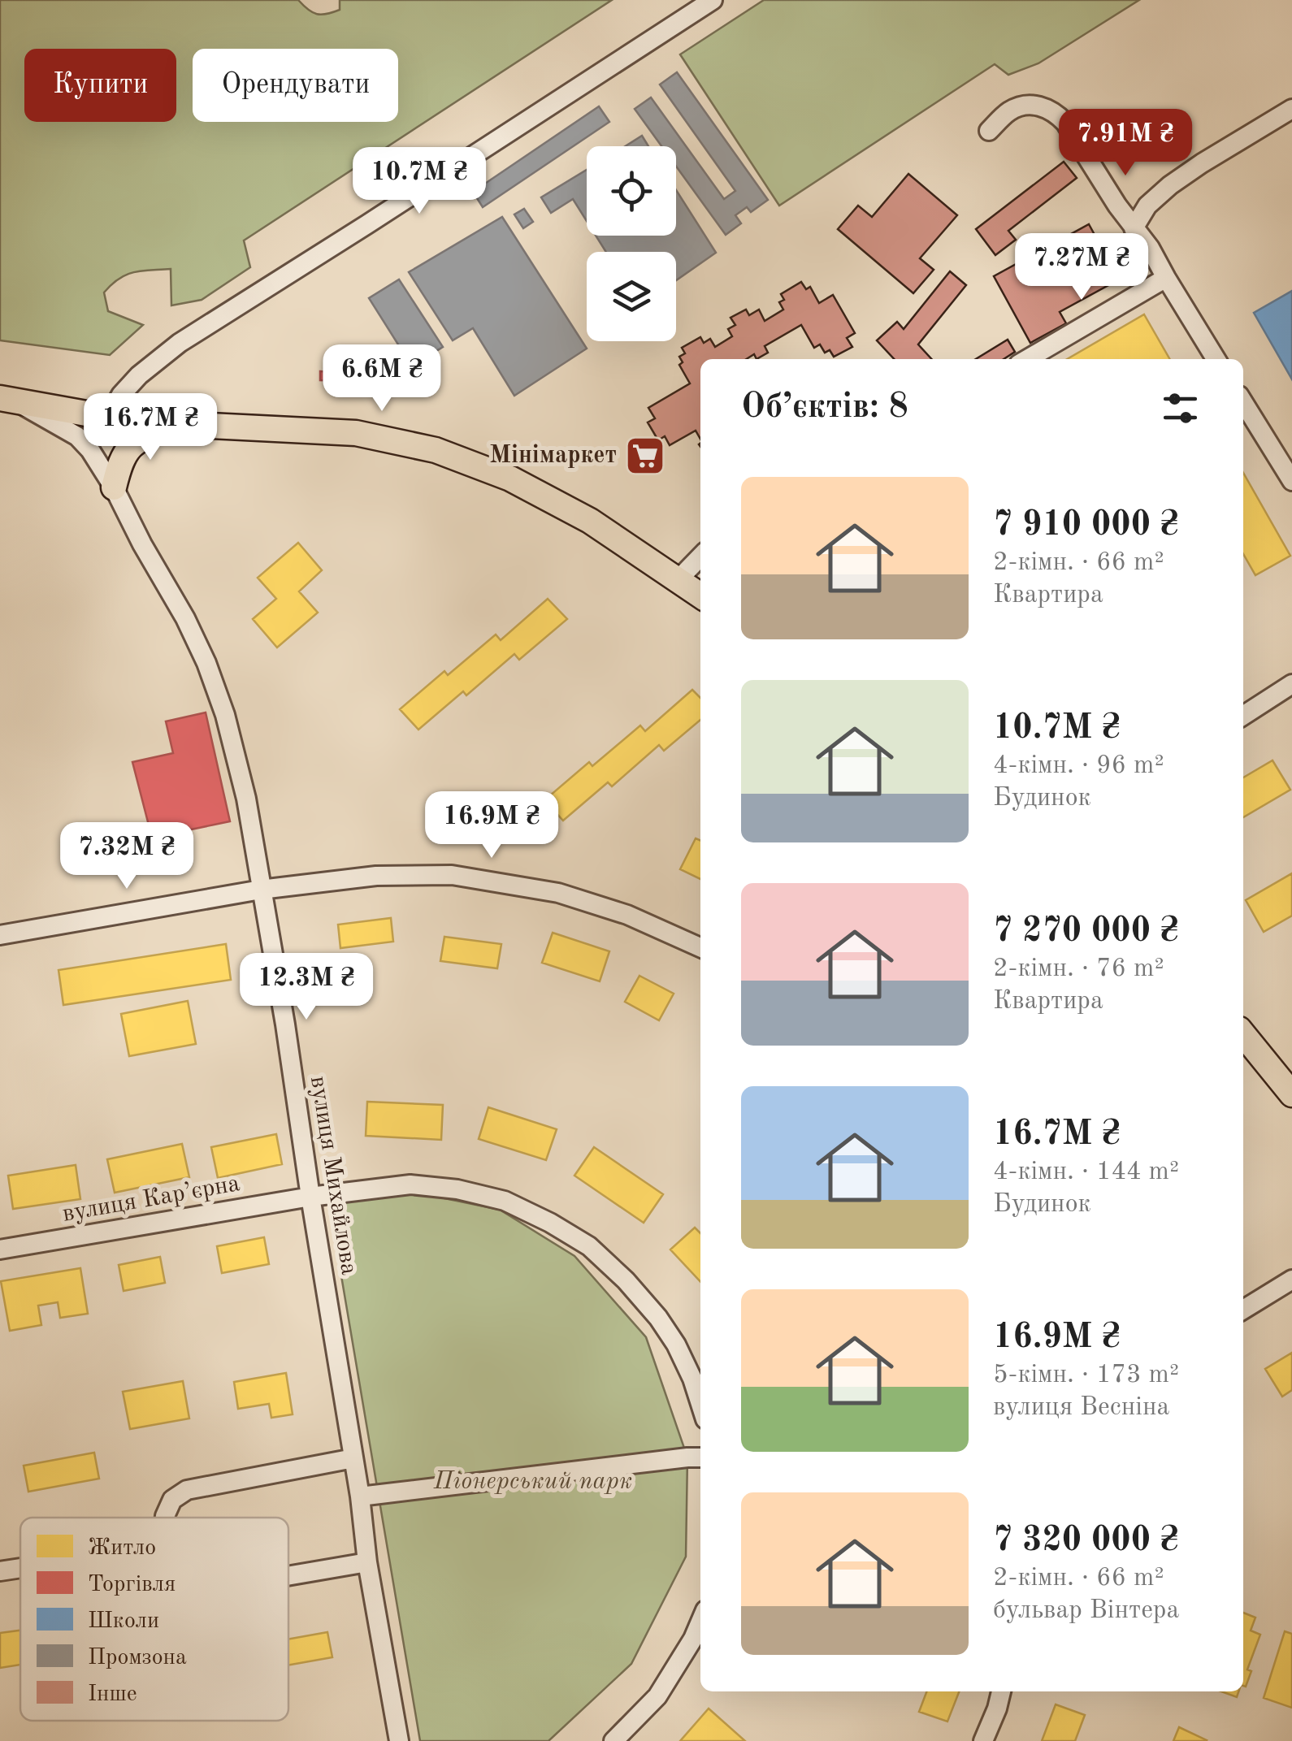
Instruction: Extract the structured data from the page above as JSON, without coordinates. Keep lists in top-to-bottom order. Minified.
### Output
{"streets":{"street":["вулиця Михайлова","вулиця Кар’єрна"]},"crossings":[["вулиця Михайлова","вулиця Кар’єрна"]],"parks":["Піонерський парк"],"places":{"supermarket":["Мінімаркет"]},"legend":["Житло","Торгівля","Школи","Промзона","Інше"],"page":{"chip":["Купити","Орендувати"],"price":["7.91M ₴","10.7M ₴","7.27M ₴","6.6M ₴","16.7M ₴","16.9M ₴","7.32M ₴","12.3M ₴"],"heading":"Об’єктів: 8","list":[{"name":"7 910 000 ₴","note":"2-кімн. · 66 m² · Квартира"},{"name":"10.7M ₴","note":"4-кімн. · 96 m² · Будинок"},{"name":"7 270 000 ₴","note":"2-кімн. · 76 m² · Квартира"},{"name":"16.7M ₴","note":"4-кімн. · 144 m² · Будинок"},{"name":"16.9M ₴","note":"5-кімн. · 173 m² · вулиця Весніна"},{"name":"7 320 000 ₴","note":"2-кімн. · 66 m² · бульвар Вінтера"}]}}
